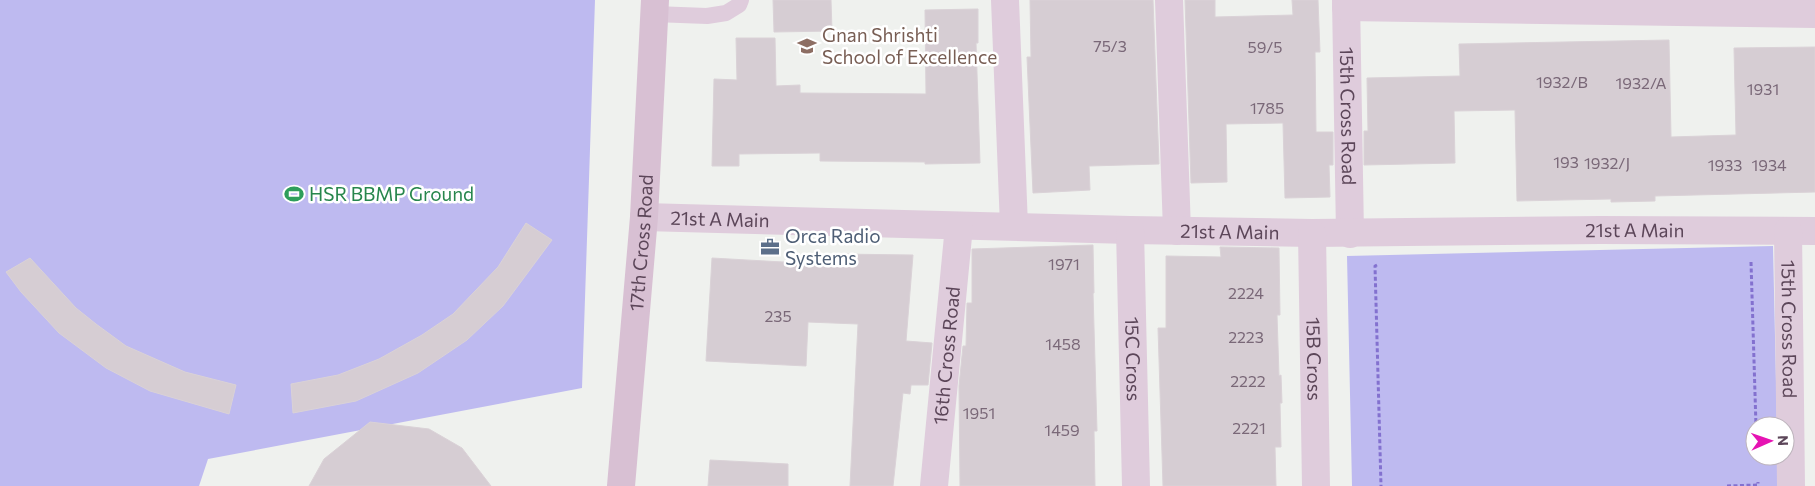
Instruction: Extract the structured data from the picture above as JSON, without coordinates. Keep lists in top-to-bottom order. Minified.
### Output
{"streets":{"main road":["17th Cross Road"],"street":["15th Cross Road","21st A Main","16th Cross Road","15C Cross","15B Cross"]},"crossings":[["15th Cross Road","21st A Main"],["21st A Main","17th Cross Road"],["21st A Main","16th Cross Road"],["21st A Main","15C Cross"],["21st A Main","15B Cross"]],"places":{"school or university":["Gnan Shrishti School of Excellence"],"sports":["HSR BBMP Ground"],"office":["Orca Radio Systems"]},"house_numbers":["75/3","59/5","1932/B","1932/A","1931","1785","193","1932/J","1933","1934","1971","2224","235","2223","1458","2222","1951","2221","1459"],"north":"right"}
